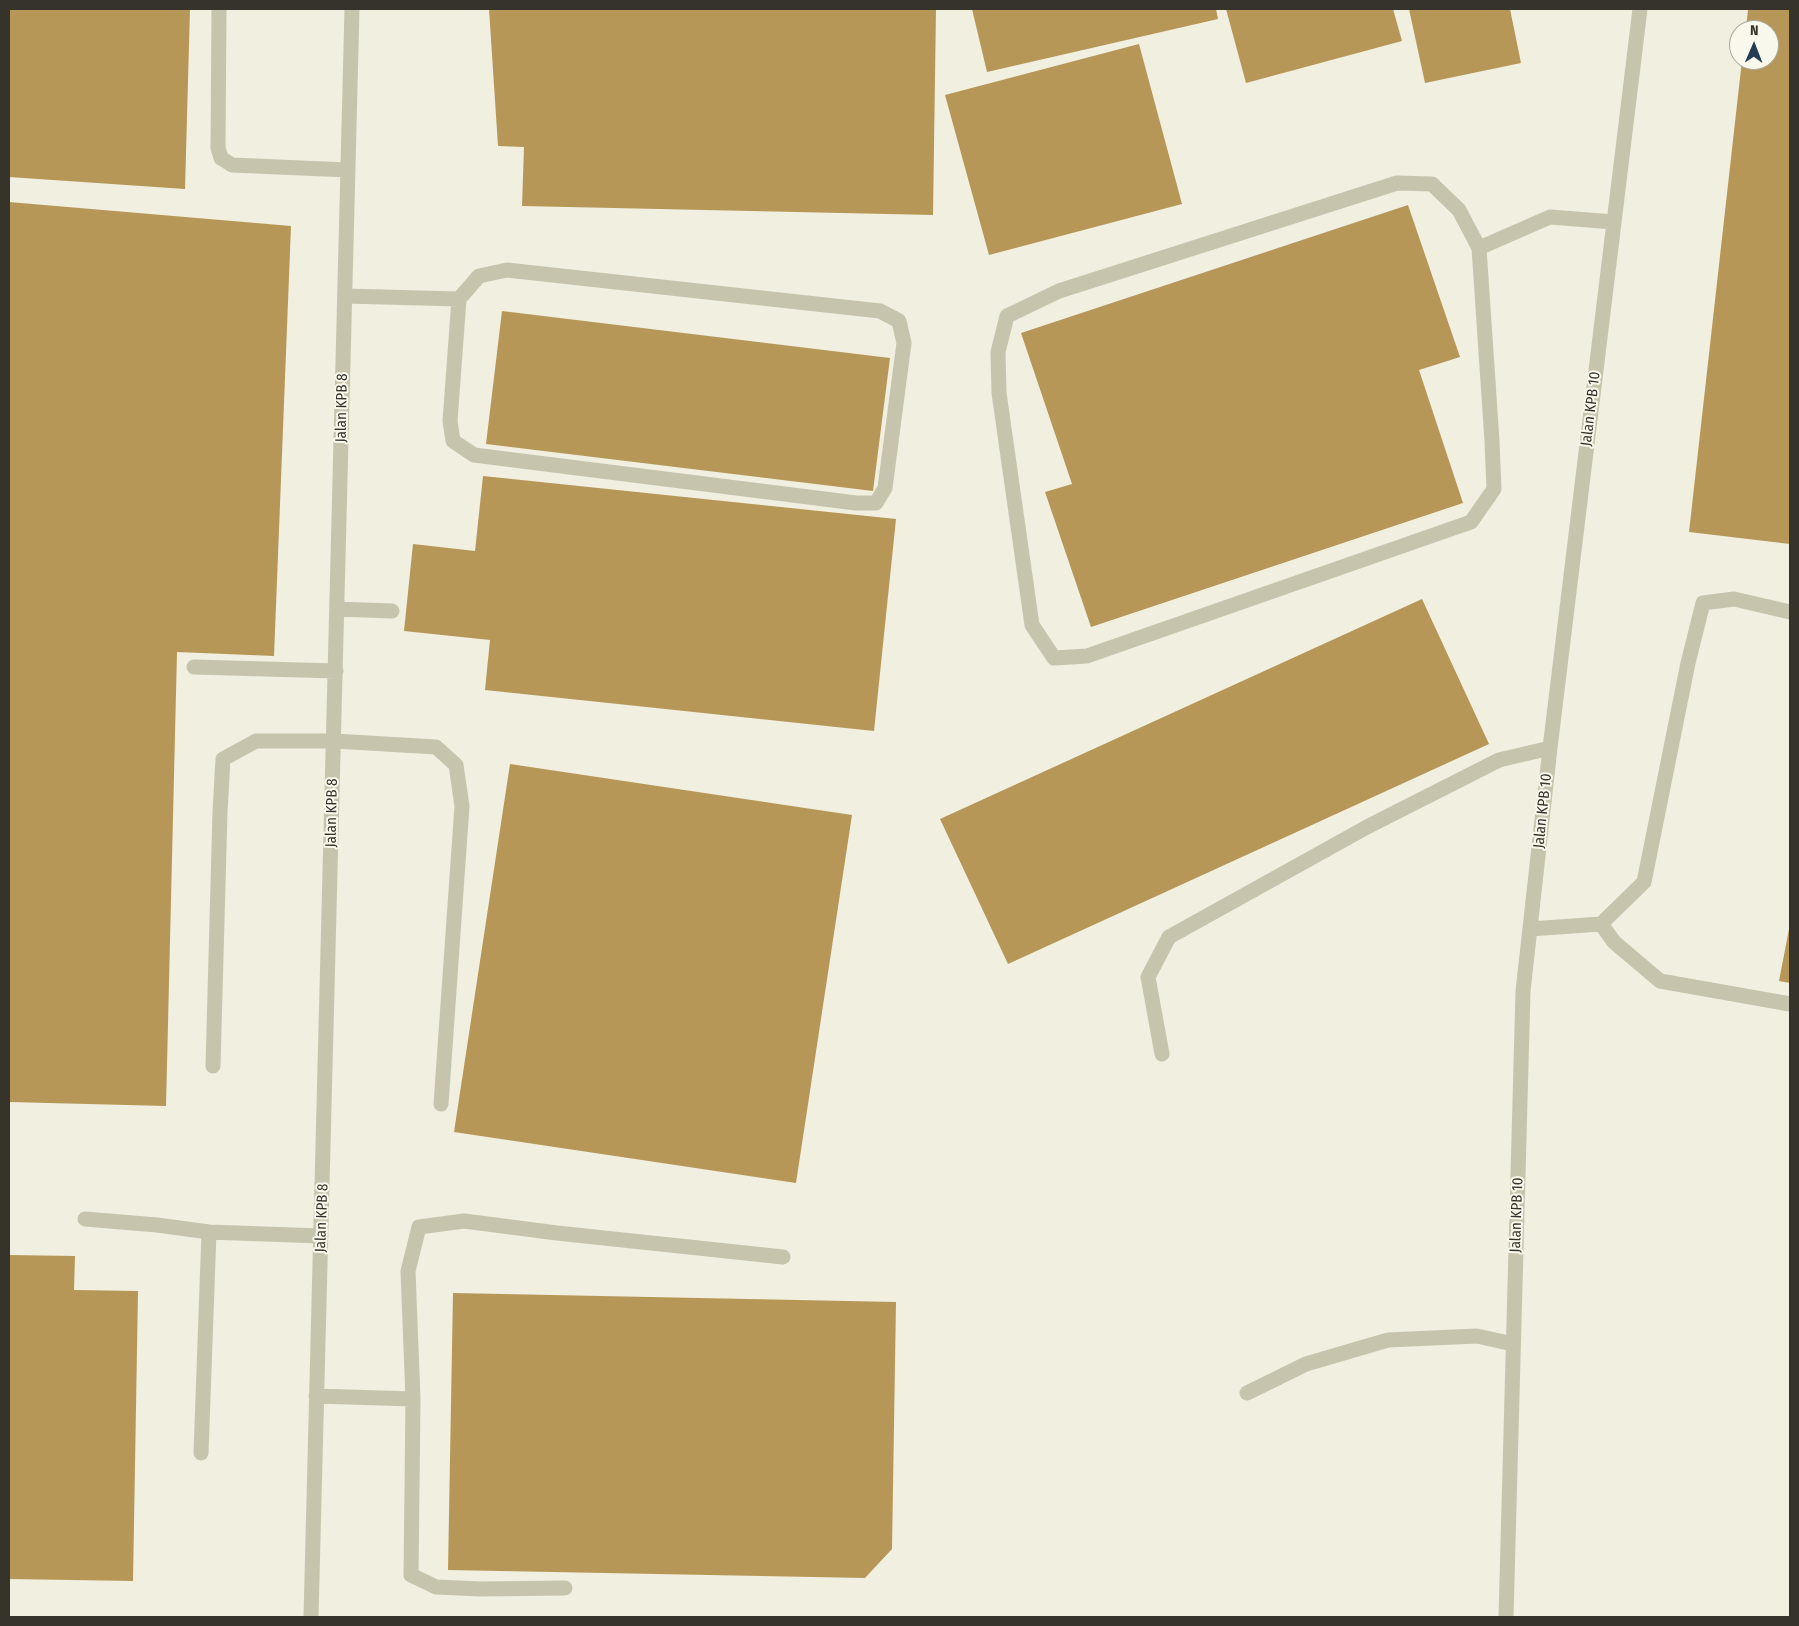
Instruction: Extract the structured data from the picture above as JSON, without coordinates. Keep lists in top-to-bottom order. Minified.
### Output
{"streets":{"street":["Jalan KPB 8","Jalan KPB 10"]},"north":"top"}
